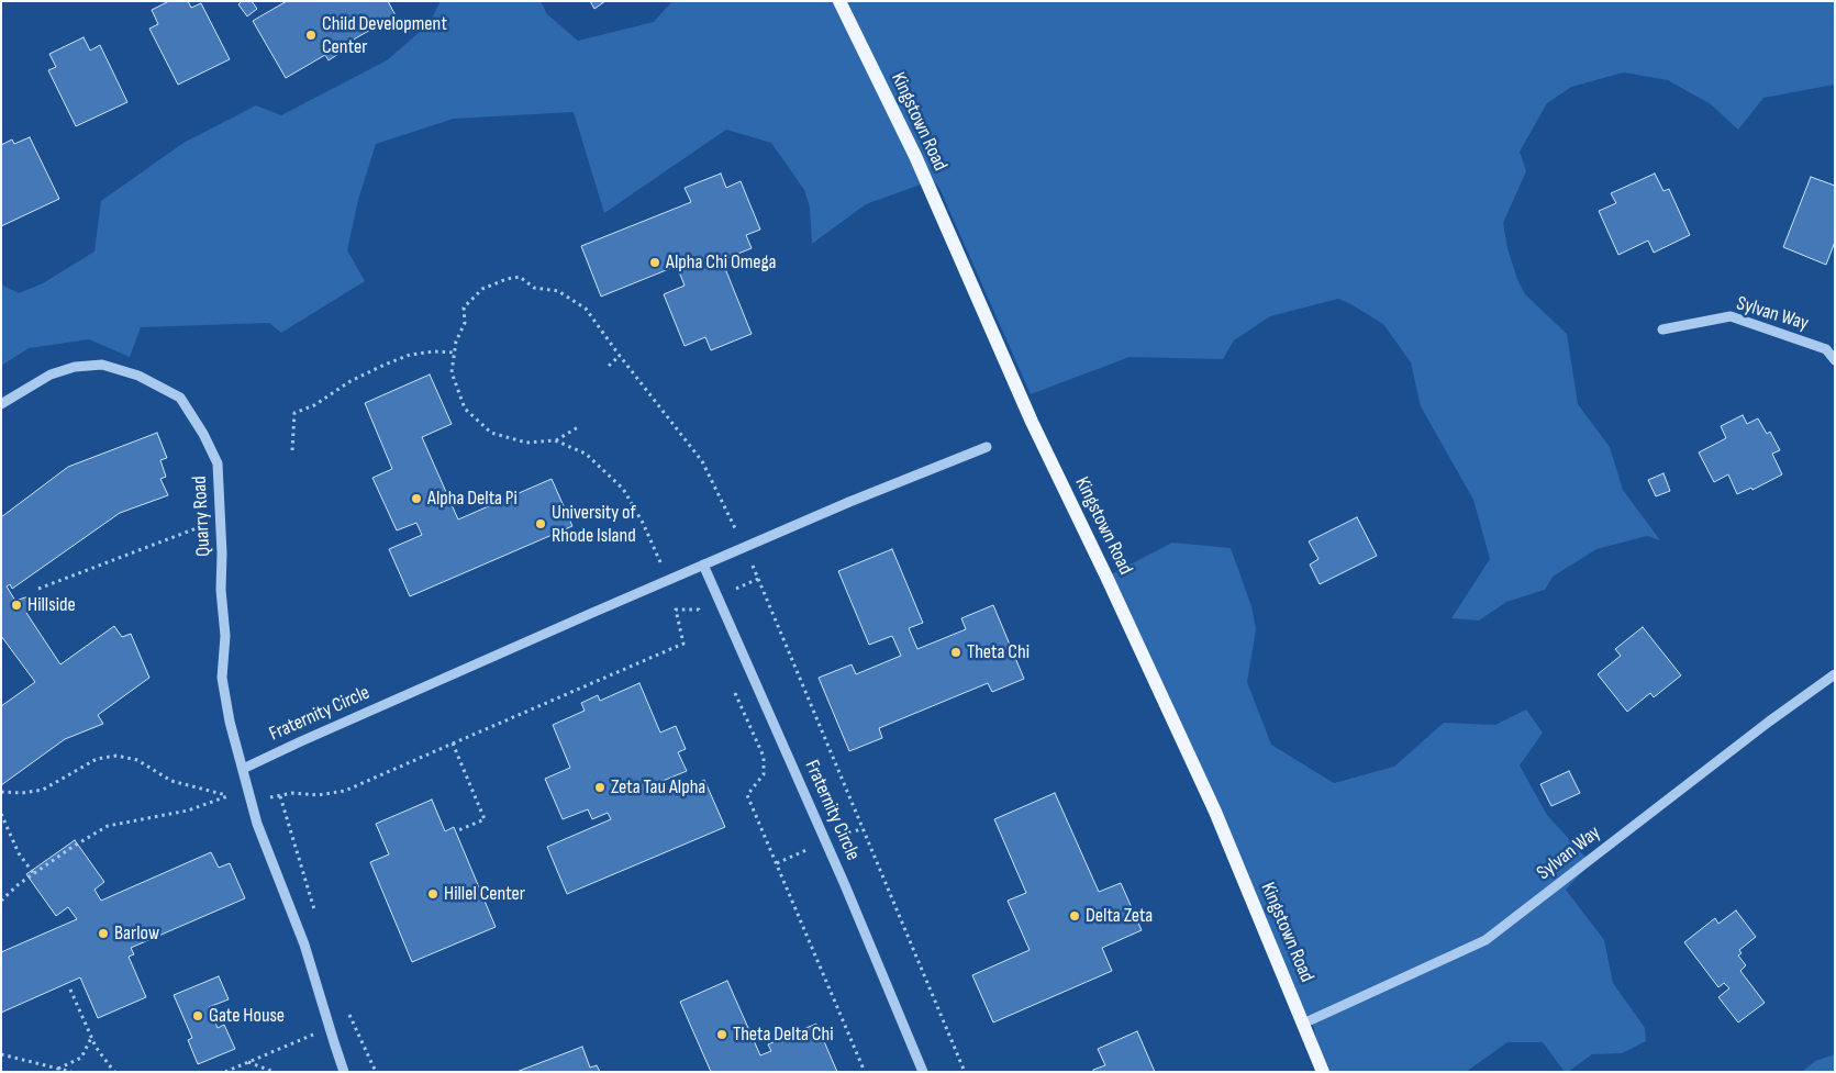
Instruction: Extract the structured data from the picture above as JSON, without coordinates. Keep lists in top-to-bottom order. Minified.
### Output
{"streets":{"main road":["Kingstown Road"],"street":["Sylvan Way","Quarry Road","Fraternity Circle"]},"crossings":[["Kingstown Road","Sylvan Way"],["Quarry Road","Fraternity Circle"]],"places":["Child Development Center","Alpha Chi Omega","Alpha Delta Pi","University of Rhode Island","Hillside","Theta Chi","Zeta Tau Alpha","Hillel Center","Delta Zeta","Barlow","Gate House","Theta Delta Chi"]}
